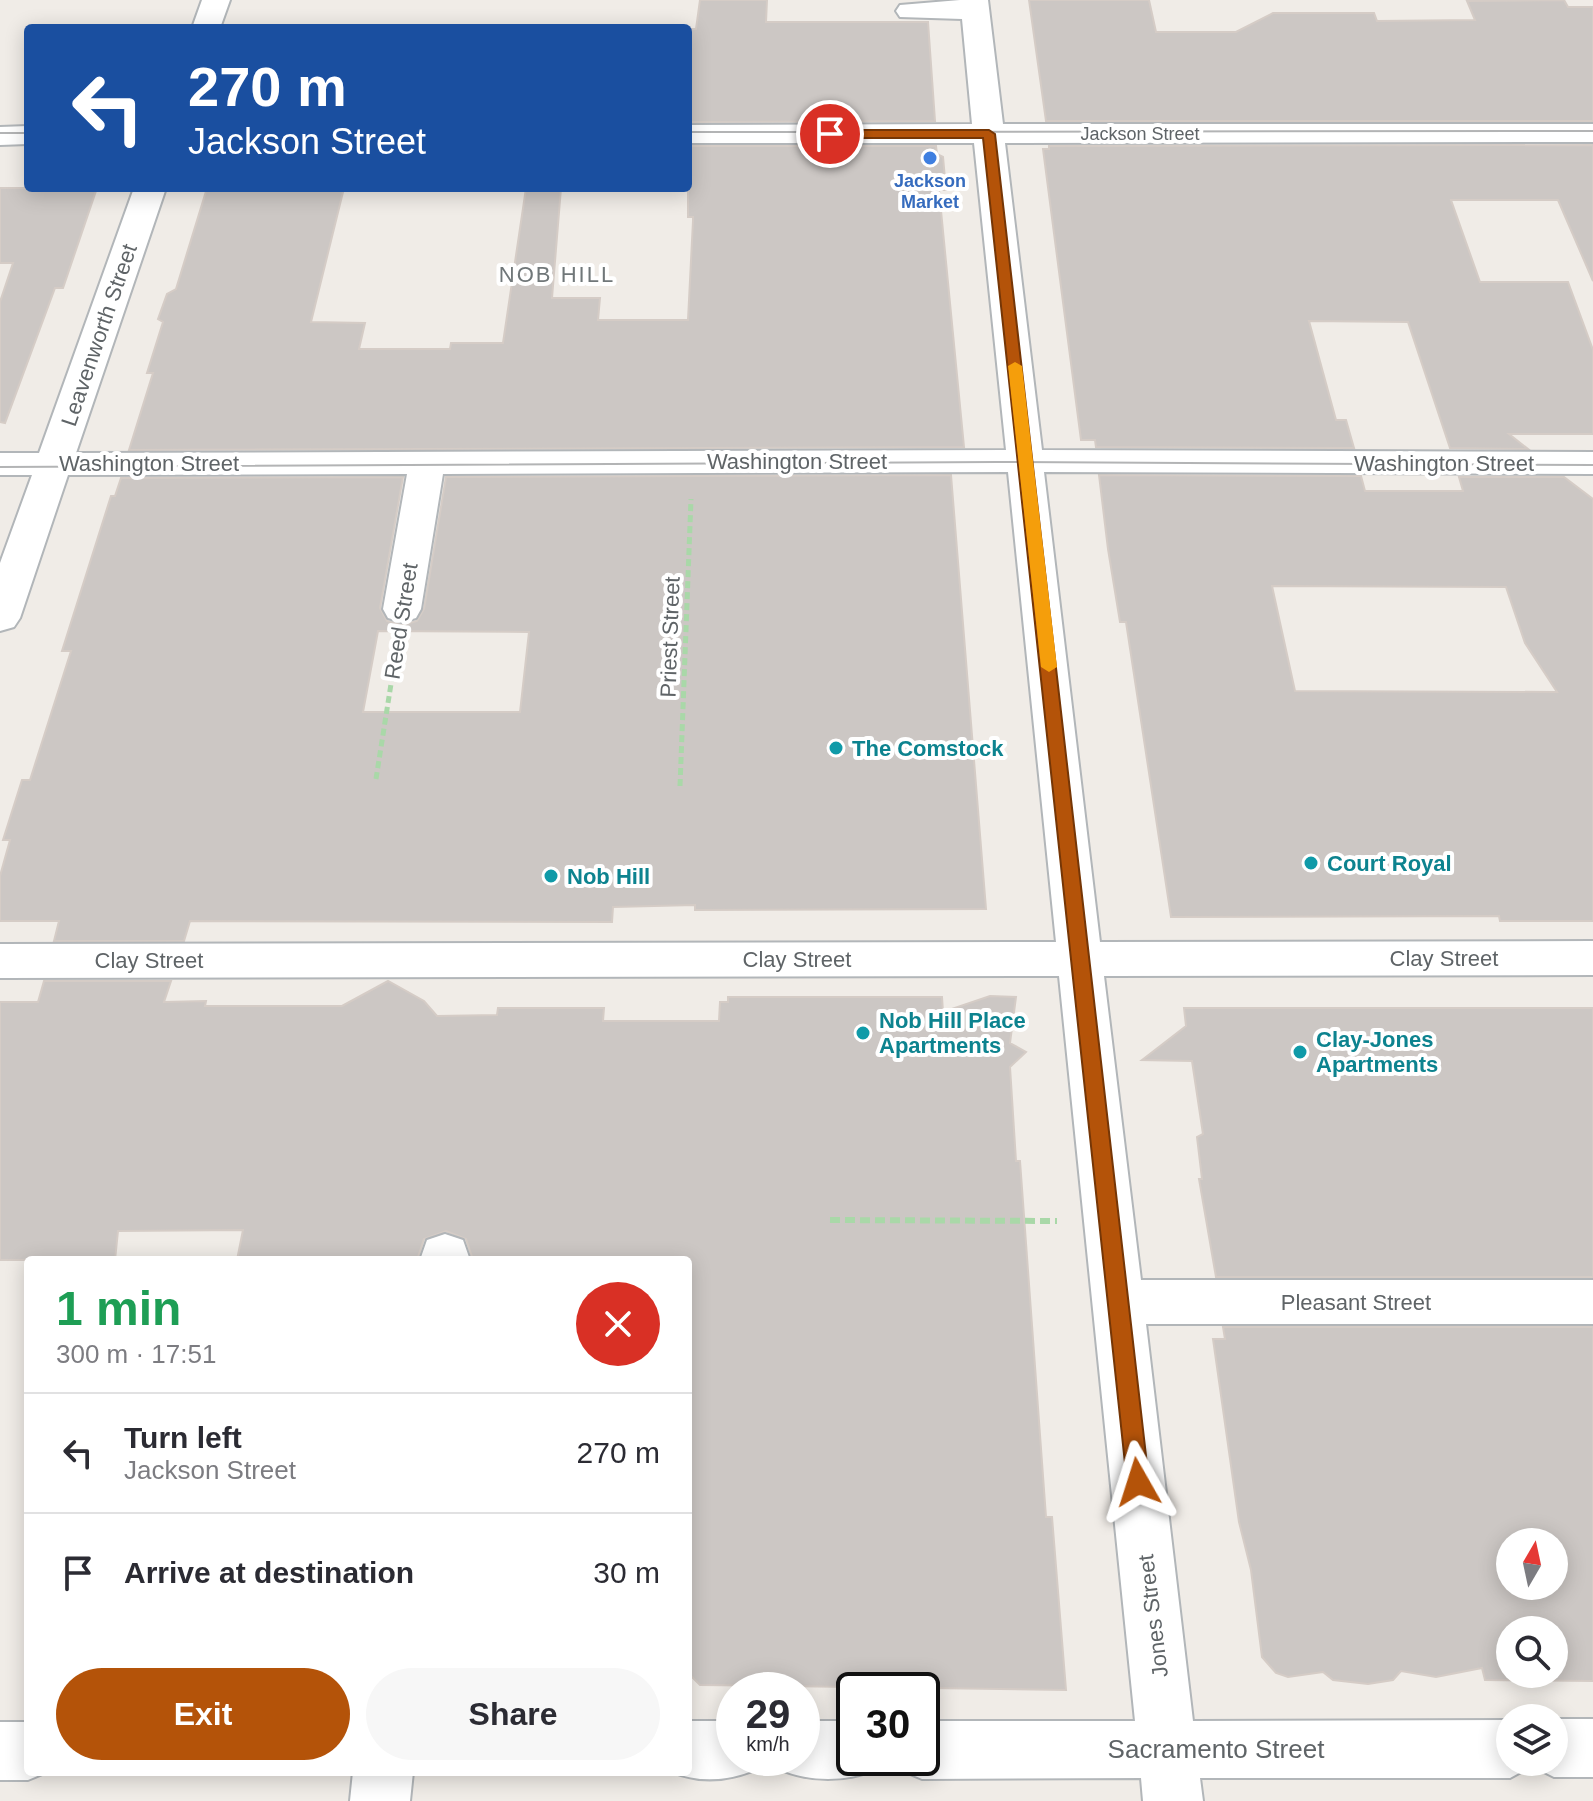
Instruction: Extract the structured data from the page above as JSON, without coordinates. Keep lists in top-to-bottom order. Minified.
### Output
{"streets":{"street":["Jackson Street","Leavenworth Street","Washington Street","Reed Street","Clay Street","Pleasant Street","Jones Street","Sacramento Street"],"path":["Priest Street"]},"crossings":[["Jackson Street","Jones Street"],["Leavenworth Street","Washington Street"],["Washington Street","Reed Street"],["Washington Street","Jones Street"],["Clay Street","Jones Street"],["Pleasant Street","Jones Street"],["Jones Street","Sacramento Street"]],"districts":["NOB HILL"],"places":["Jackson Market","The Comstock","Court Royal","Nob Hill","Nob Hill Place Apartments","Clay-Jones Apartments"],"north":"top","page":{"turn":["270 m","Jackson Street"],"heading":["1 min","300 m · 17:51"],"list":[{"name":"Turn left","note":"Jackson Street","value":"270 m"},{"name":"Arrive at destination","value":"30 m"}],"buttons":["Exit","Share"],"speed":"29 km/h","limit":"30"}}
